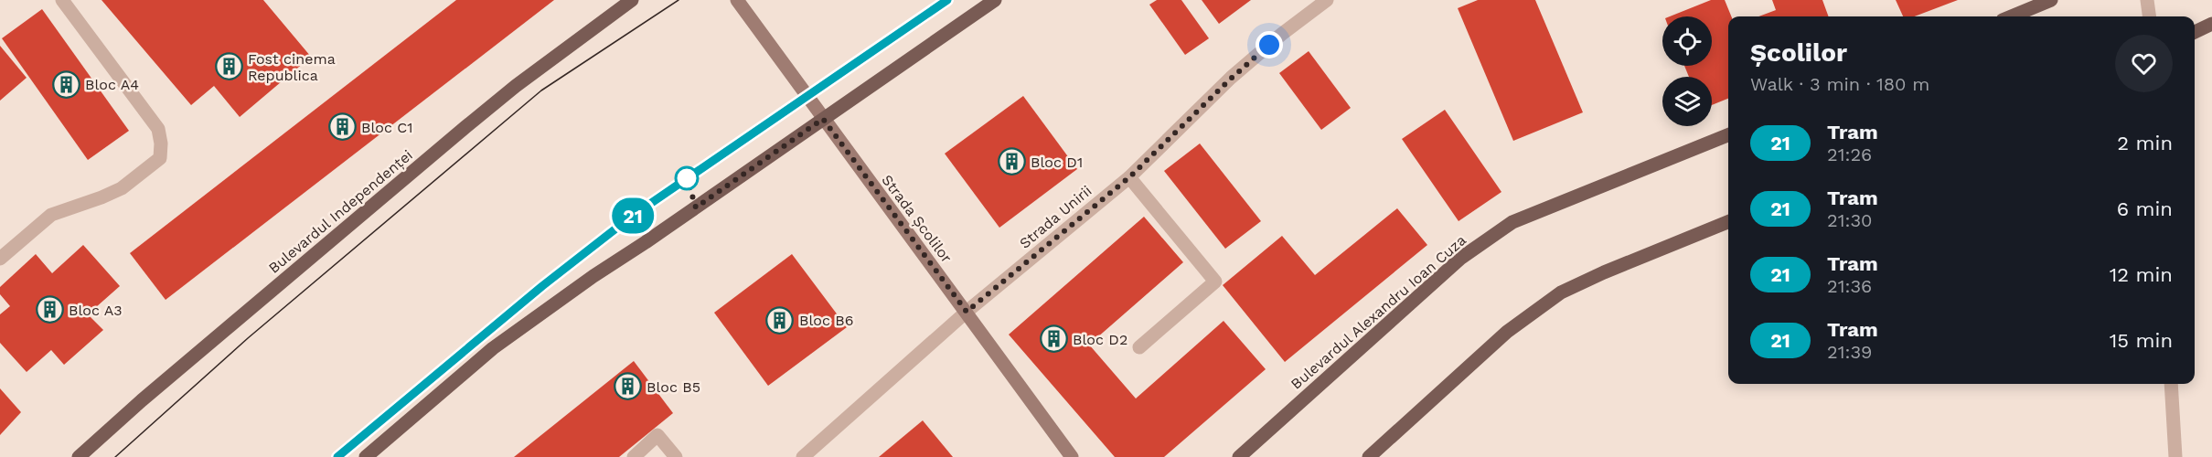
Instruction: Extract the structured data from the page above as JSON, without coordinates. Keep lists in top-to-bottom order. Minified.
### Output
{"streets":{"main road":["Bulevardul Independenței","Strada Școlilor","Bulevardul Alexandru Ioan Cuza"],"street":["Strada Unirii"]},"crossings":[["Strada Unirii","Strada Școlilor"]],"places":{"building":["Fost cinema Republica","Bloc A4","Bloc C1","Bloc D1","Bloc A3","Bloc B6","Bloc D2","Bloc B5"]},"lines":["tram line 21"],"page":{"on_map":"21","heading":["Școlilor","Walk · 3 min · 180 m"],"list":[{"mark":"21","name":"Tram","note":"21:26","value":"2 min"},{"mark":"21","name":"Tram","note":"21:30","value":"6 min"},{"mark":"21","name":"Tram","note":"21:36","value":"12 min"},{"mark":"21","name":"Tram","note":"21:39","value":"15 min"}]}}
